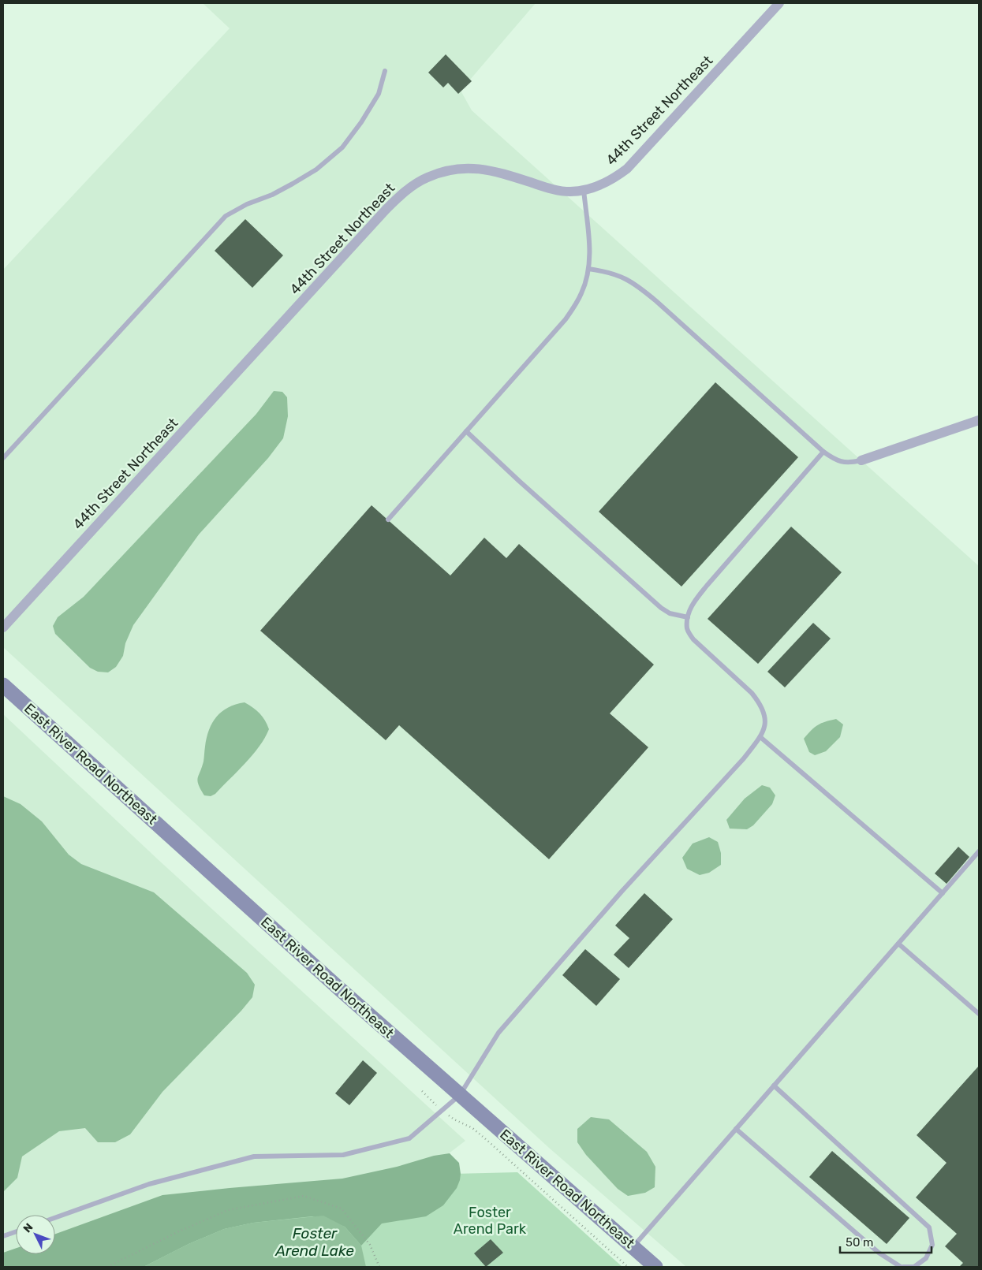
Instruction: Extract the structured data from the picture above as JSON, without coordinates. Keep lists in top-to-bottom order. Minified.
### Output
{"streets":{"street":["44th Street Northeast","East River Road Northeast"]},"water":["Foster Arend Lake"],"parks":["Foster Arend Park"],"scale_bar":"50 m","north":"top left"}
